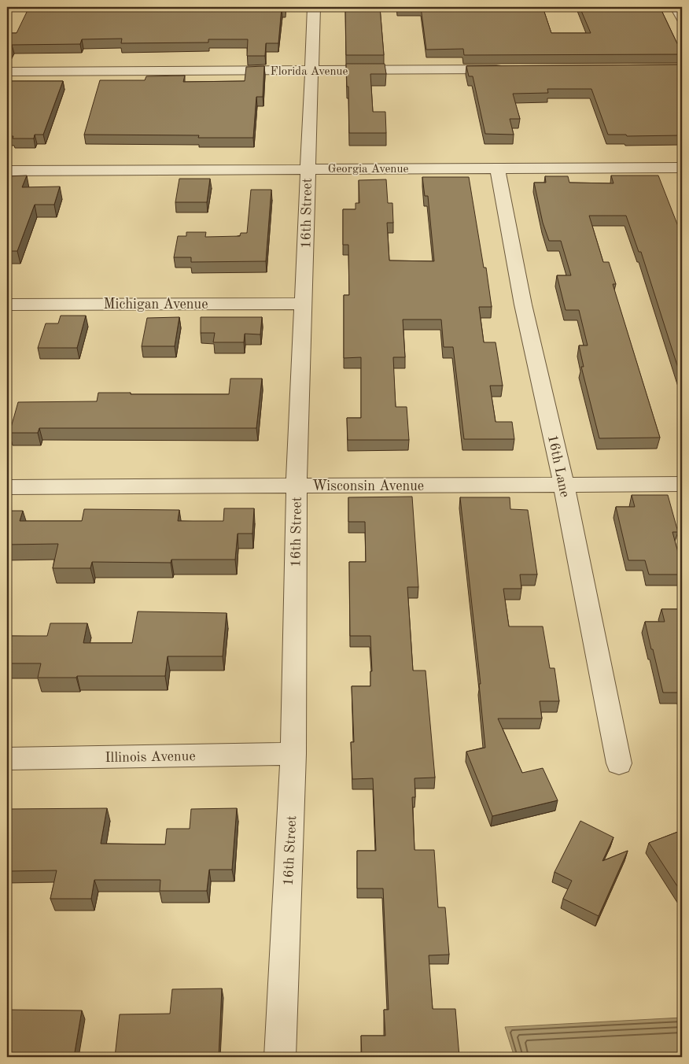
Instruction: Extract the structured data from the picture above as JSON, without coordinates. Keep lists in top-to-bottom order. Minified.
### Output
{"streets":{"street":["Florida Avenue","Georgia Avenue","16th Street","Michigan Avenue","16th Lane","Wisconsin Avenue","Illinois Avenue"]},"crossings":[["Florida Avenue","16th Street"],["Georgia Avenue","16th Street"],["Georgia Avenue","16th Lane"],["16th Street","Michigan Avenue"],["16th Street","Wisconsin Avenue"],["16th Street","Illinois Avenue"],["16th Lane","Wisconsin Avenue"]]}
